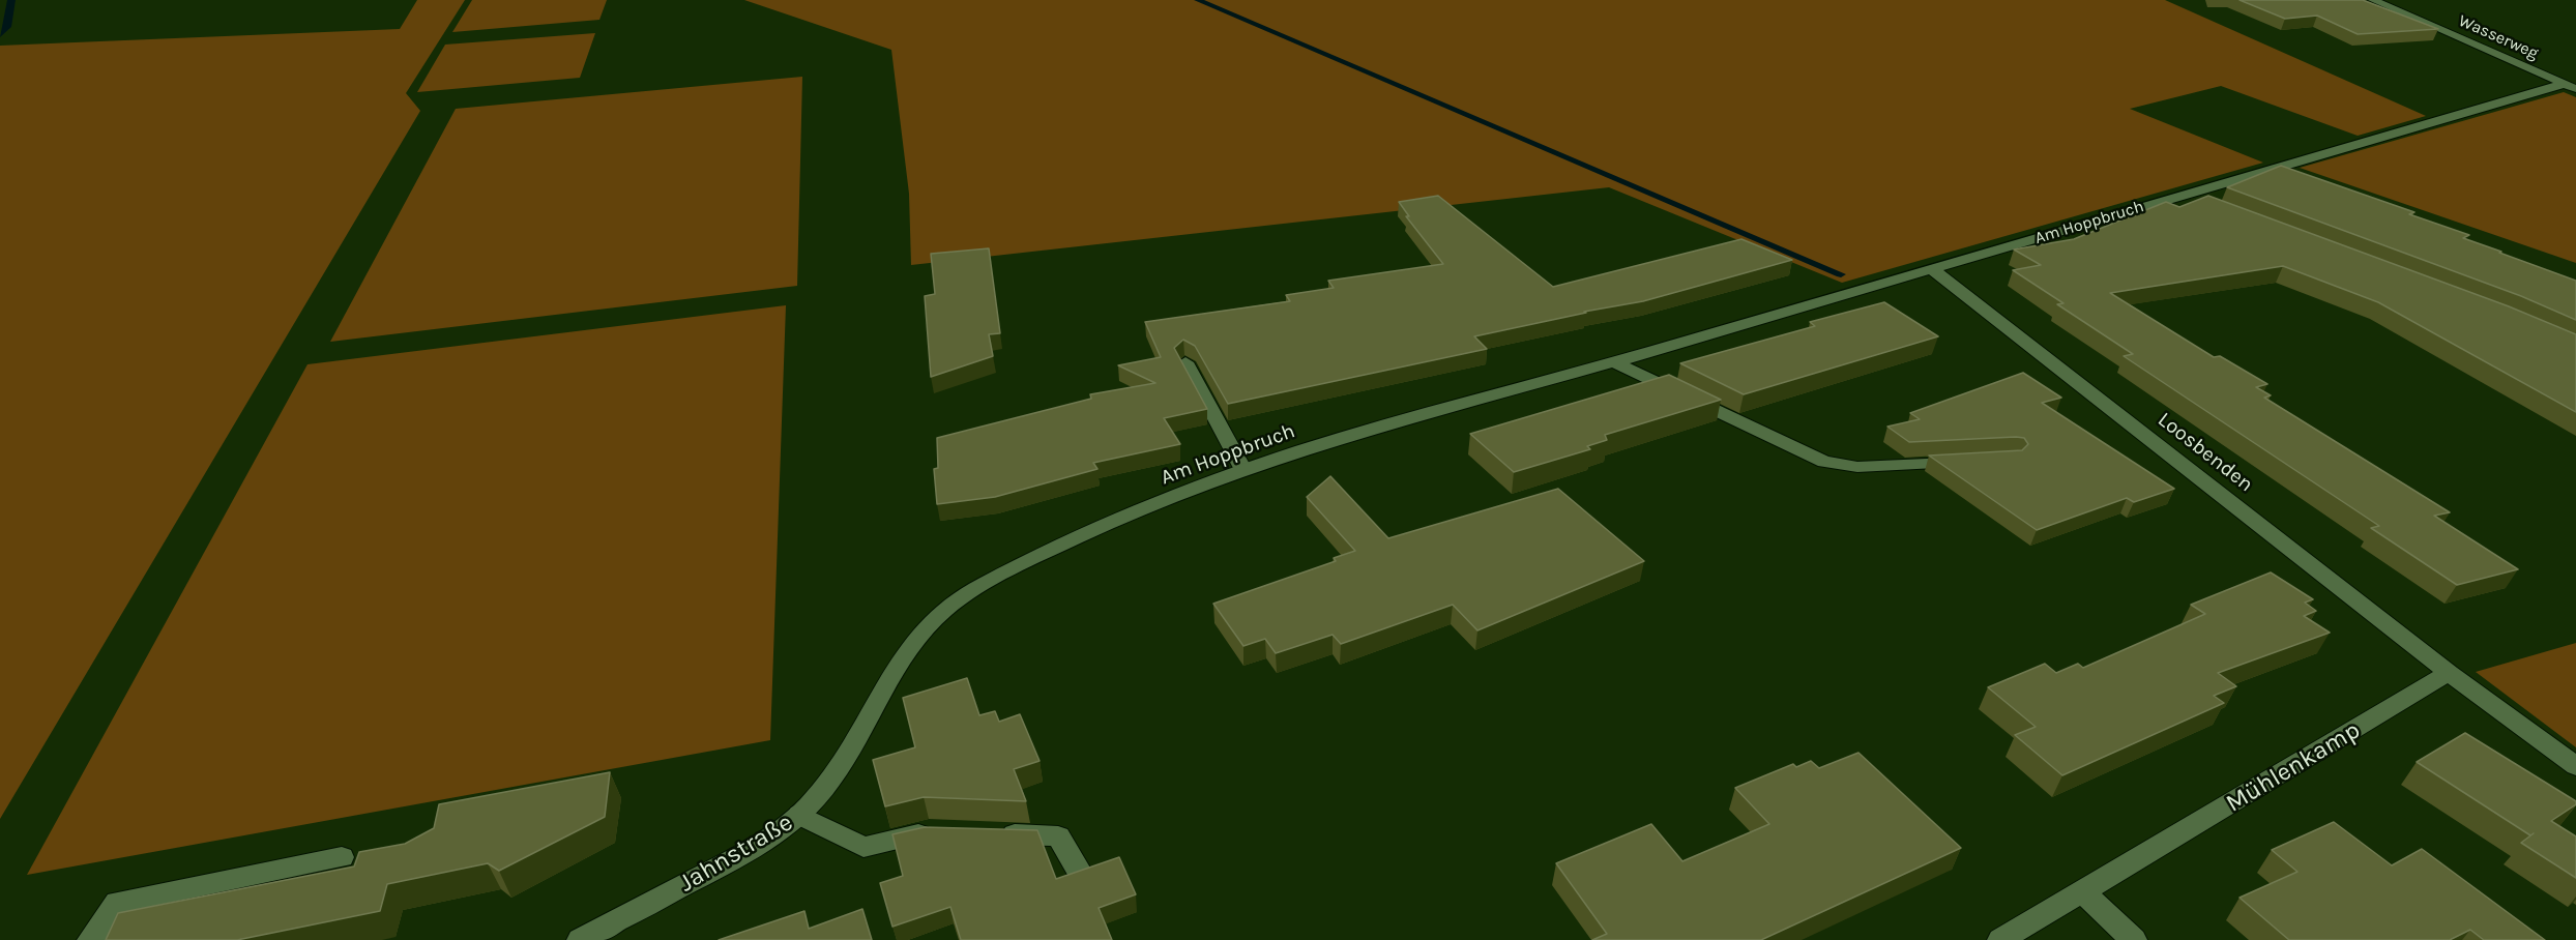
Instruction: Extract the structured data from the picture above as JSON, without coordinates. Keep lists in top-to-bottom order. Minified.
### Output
{"streets":{"street":["Wasserweg","Am Hoppbruch","Loosbenden","Mühlenkamp","Jahnstraße"]},"crossings":[["Wasserweg","Am Hoppbruch"],["Am Hoppbruch","Loosbenden"],["Am Hoppbruch","Jahnstraße"],["Loosbenden","Mühlenkamp"]]}
